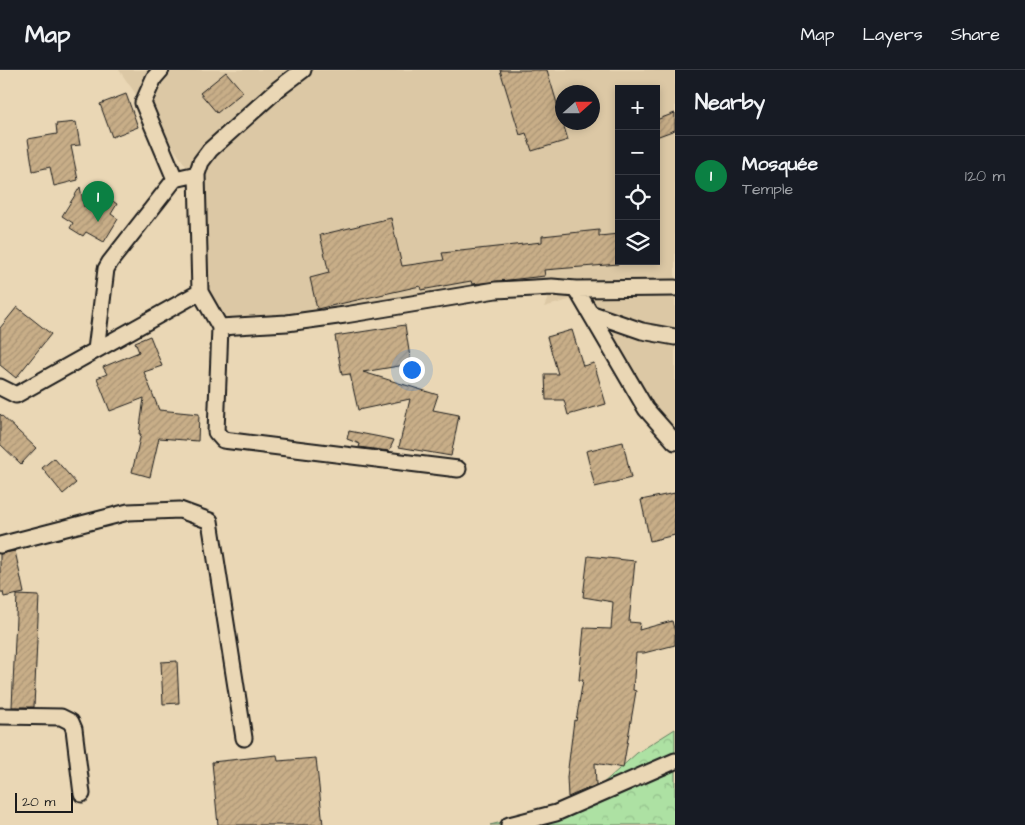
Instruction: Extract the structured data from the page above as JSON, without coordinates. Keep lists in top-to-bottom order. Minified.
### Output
{"scale_bar":"20 m","north":"right","page":{"header":"Map","nav":["Map","Layers","Share"],"heading":"Nearby","map_buttons":["+","−"],"list":[{"mark":"1","name":"Mosquée","note":"Temple","value":"120 m"}],"pins":"1","scale":"20 m"}}
